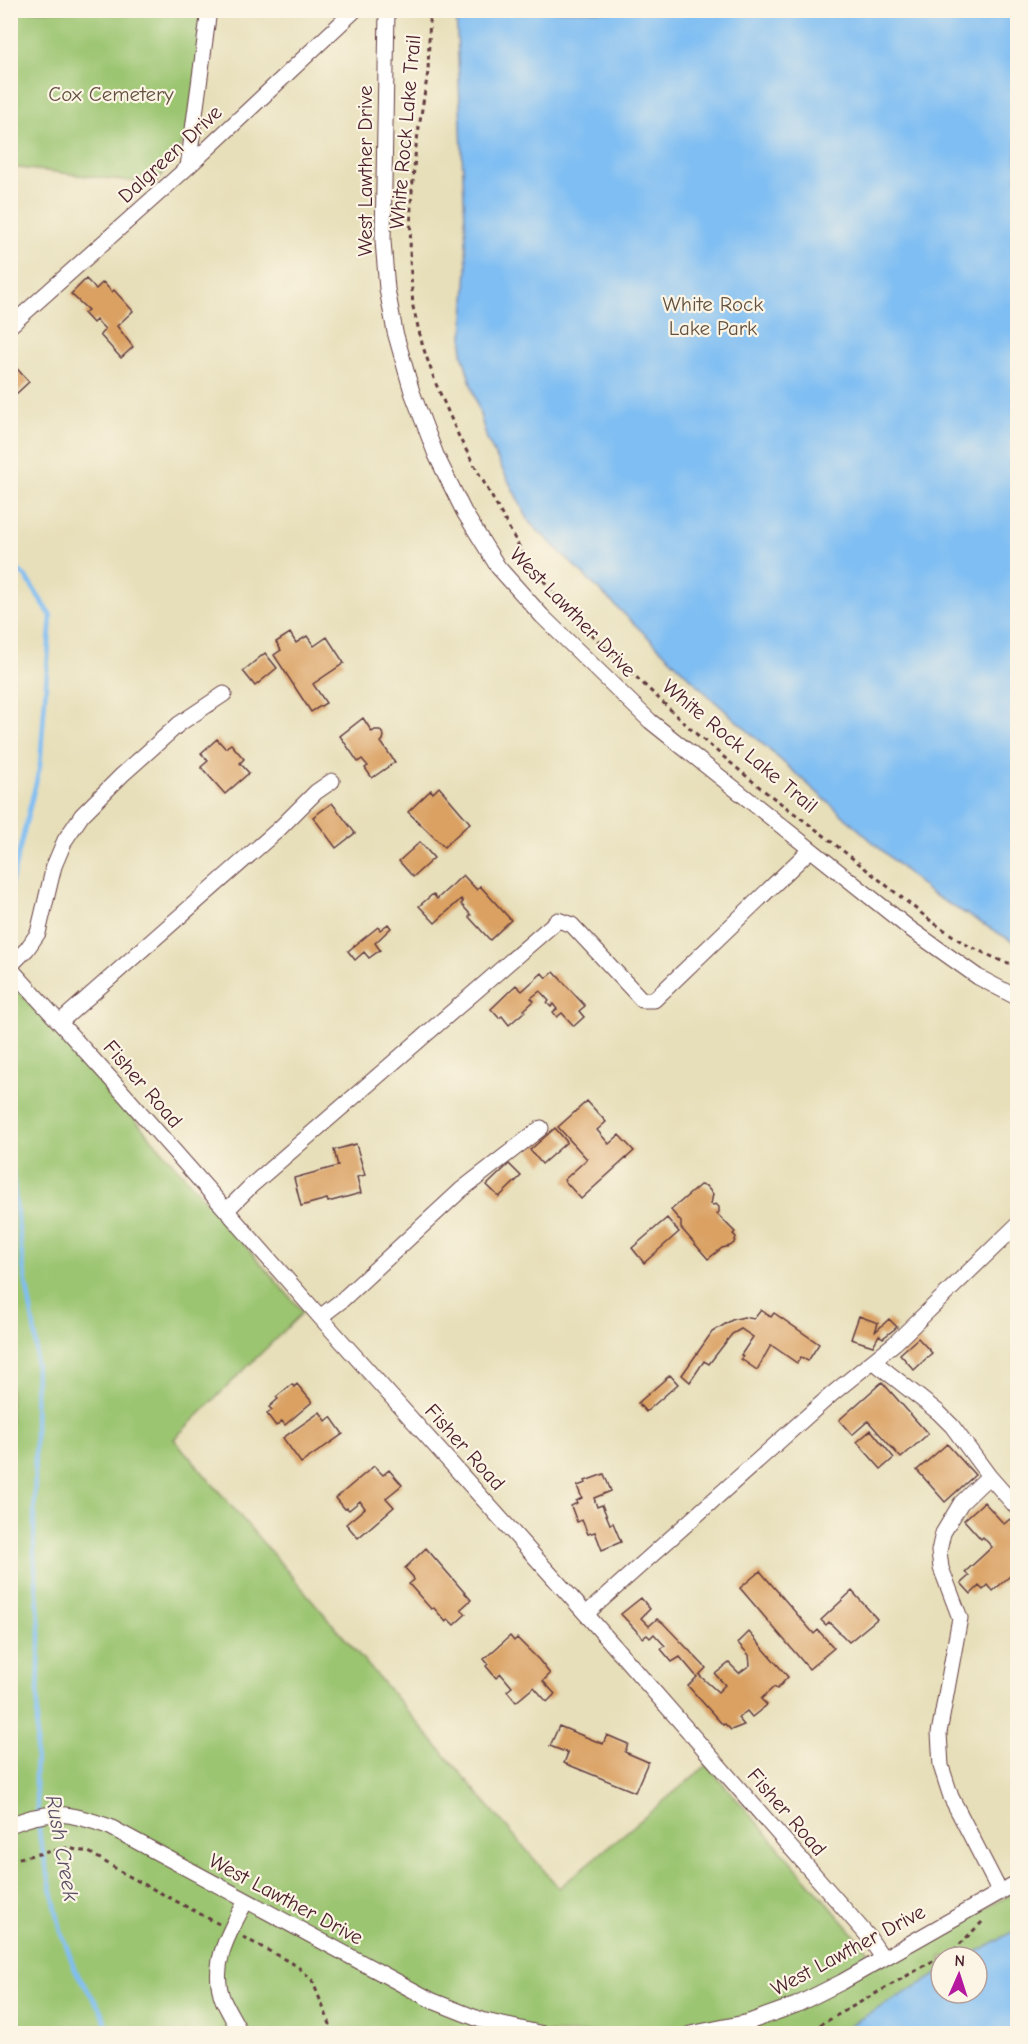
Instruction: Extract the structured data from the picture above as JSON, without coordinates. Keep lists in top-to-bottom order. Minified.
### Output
{"streets":{"street":["Dalgreen Drive","West Lawther Drive","Fisher Road"],"path":["White Rock Lake Trail"]},"crossings":[["West Lawther Drive","Fisher Road"]],"water":["Rush Creek"],"parks":["Cox Cemetery","White Rock Lake Park"],"north":"top"}
